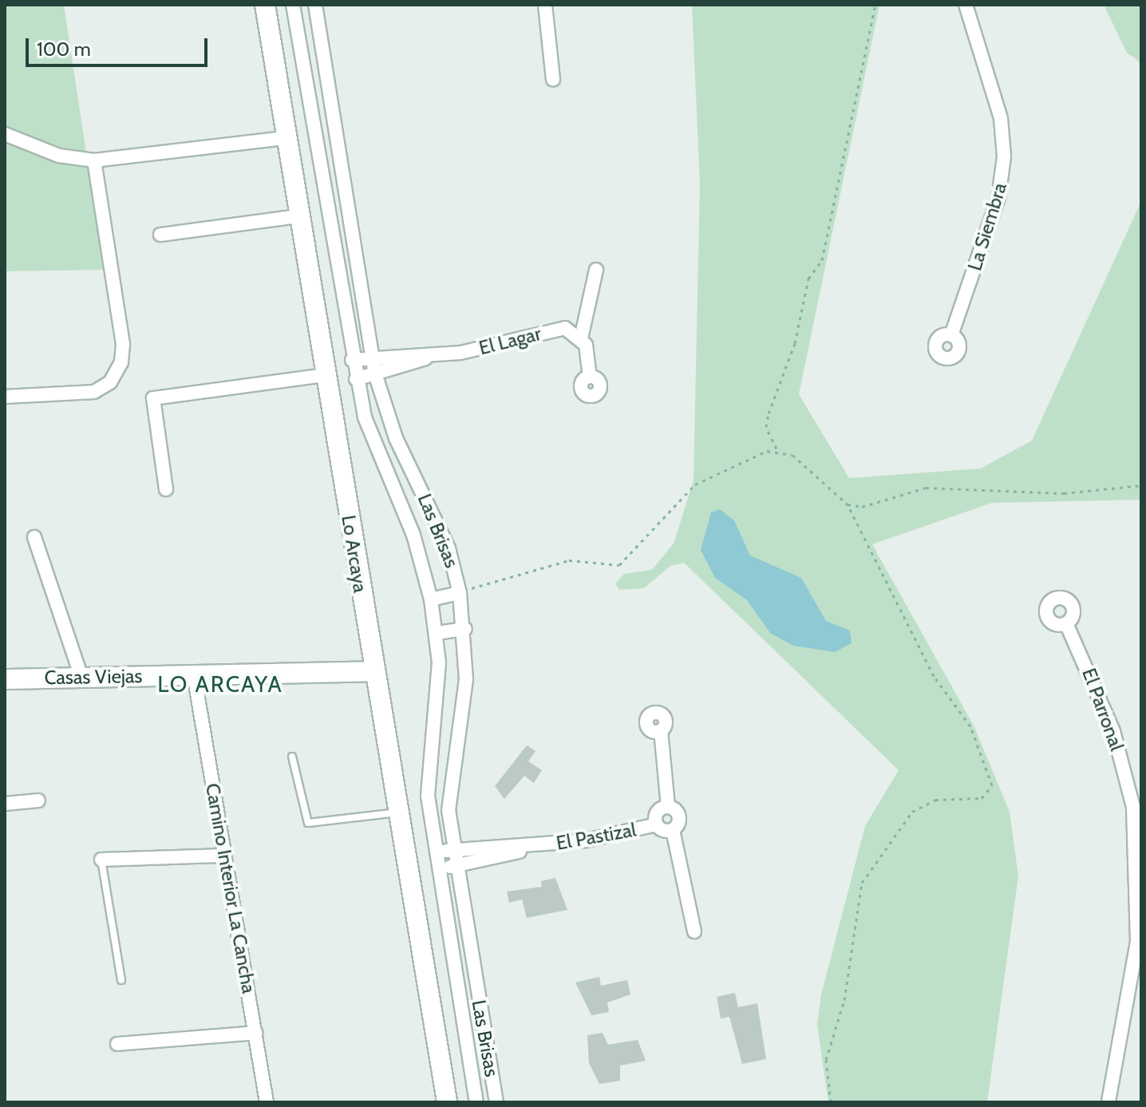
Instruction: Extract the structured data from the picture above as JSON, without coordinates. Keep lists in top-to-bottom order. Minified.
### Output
{"streets":{"street":["La Siembra","El Lagar","Las Brisas","Lo Arcaya","Casas Viejas","El Parronal","El Pastizal","Camino Interior La Cancha"]},"crossings":[["Lo Arcaya","Casas Viejas"],["Casas Viejas","Camino Interior La Cancha"]],"districts":["LO ARCAYA"],"scale_bar":"100 m"}
